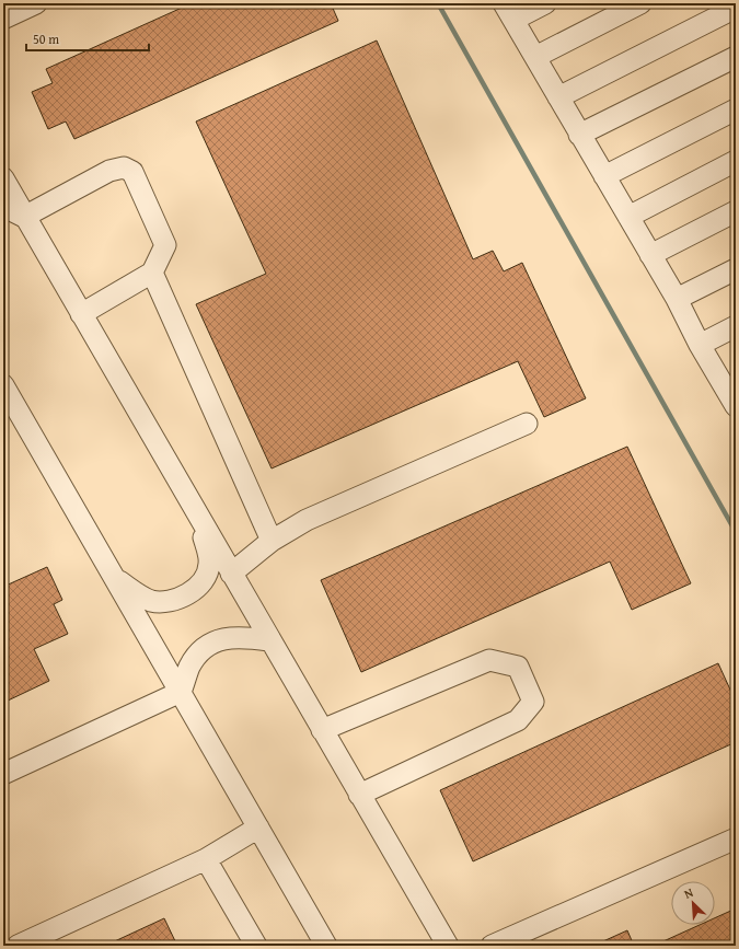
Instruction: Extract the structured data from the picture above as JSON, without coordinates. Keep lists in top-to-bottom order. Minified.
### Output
{"scale_bar":"50 m","north":"top left"}
